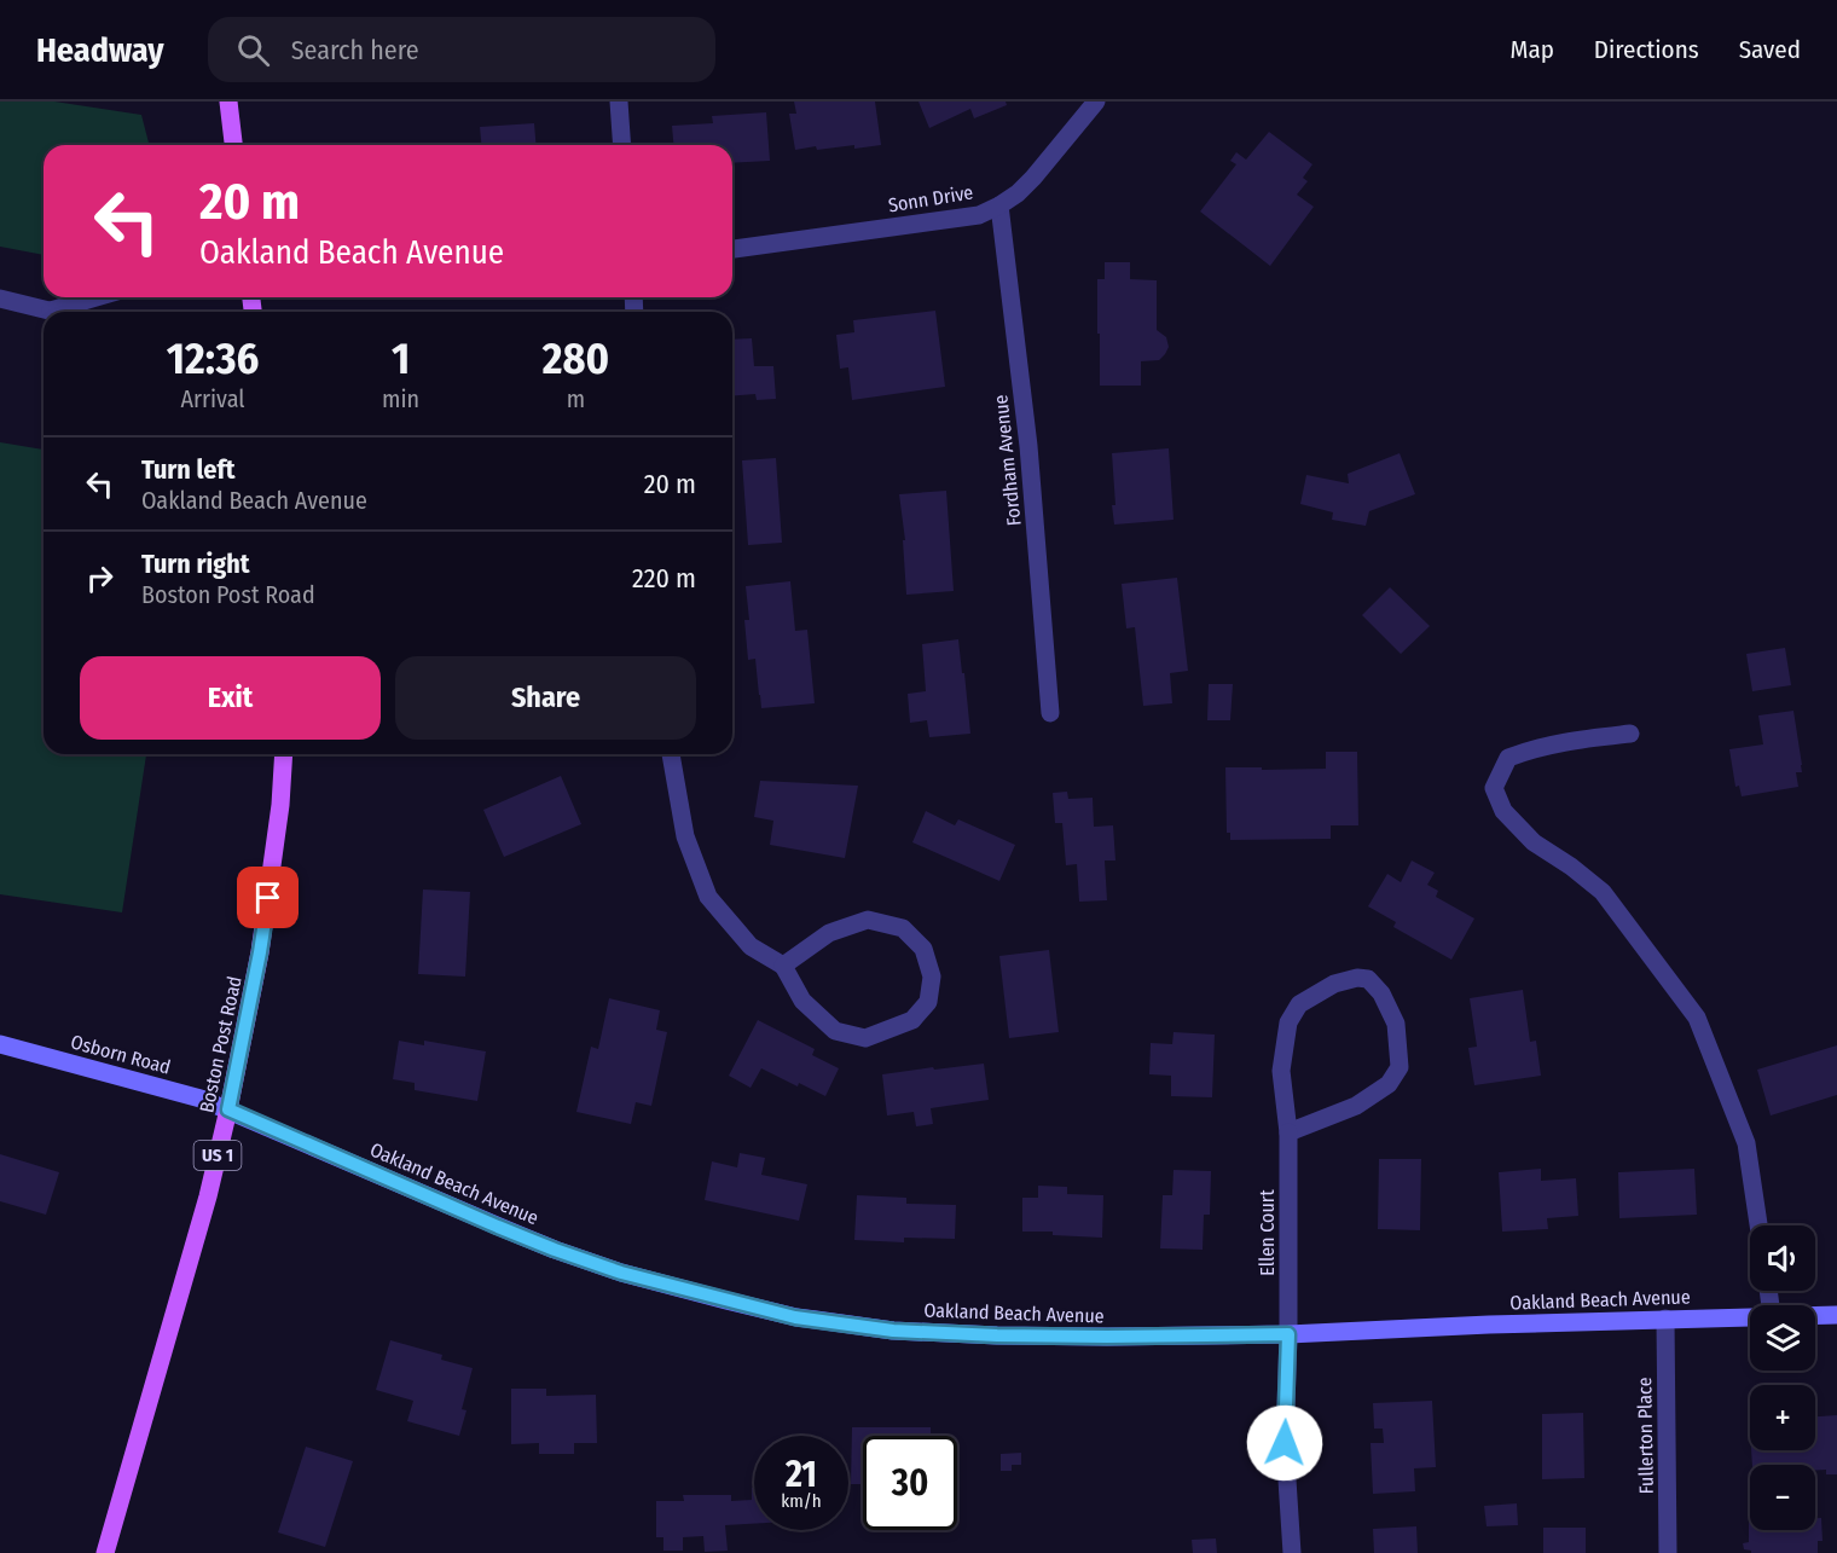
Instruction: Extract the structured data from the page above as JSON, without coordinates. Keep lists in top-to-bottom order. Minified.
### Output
{"streets":{"main road":["Boston Post Road","US 1"],"street":["Sonn Drive","Fordham Avenue","Osborn Road","Oakland Beach Avenue","Ellen Court","Fullerton Place"]},"crossings":[["Sonn Drive","Fordham Avenue"],["Boston Post Road","Osborn Road"],["Boston Post Road","Oakland Beach Avenue"],["Osborn Road","Oakland Beach Avenue"],["Oakland Beach Avenue","Ellen Court"],["Oakland Beach Avenue","Fullerton Place"]],"page":{"header":"Headway","search":"Search here","nav":["Map","Directions","Saved"],"turn":["20 m","Oakland Beach Avenue"],"eta":["12:36","Arrival","1","min","280","m"],"list":[{"name":"Turn left","note":"Oakland Beach Avenue","value":"20 m"},{"name":"Turn right","note":"Boston Post Road","value":"220 m"}],"buttons":["Exit","Share"],"map_buttons":["+","−"],"speed":"21 km/h","limit":"30"}}
